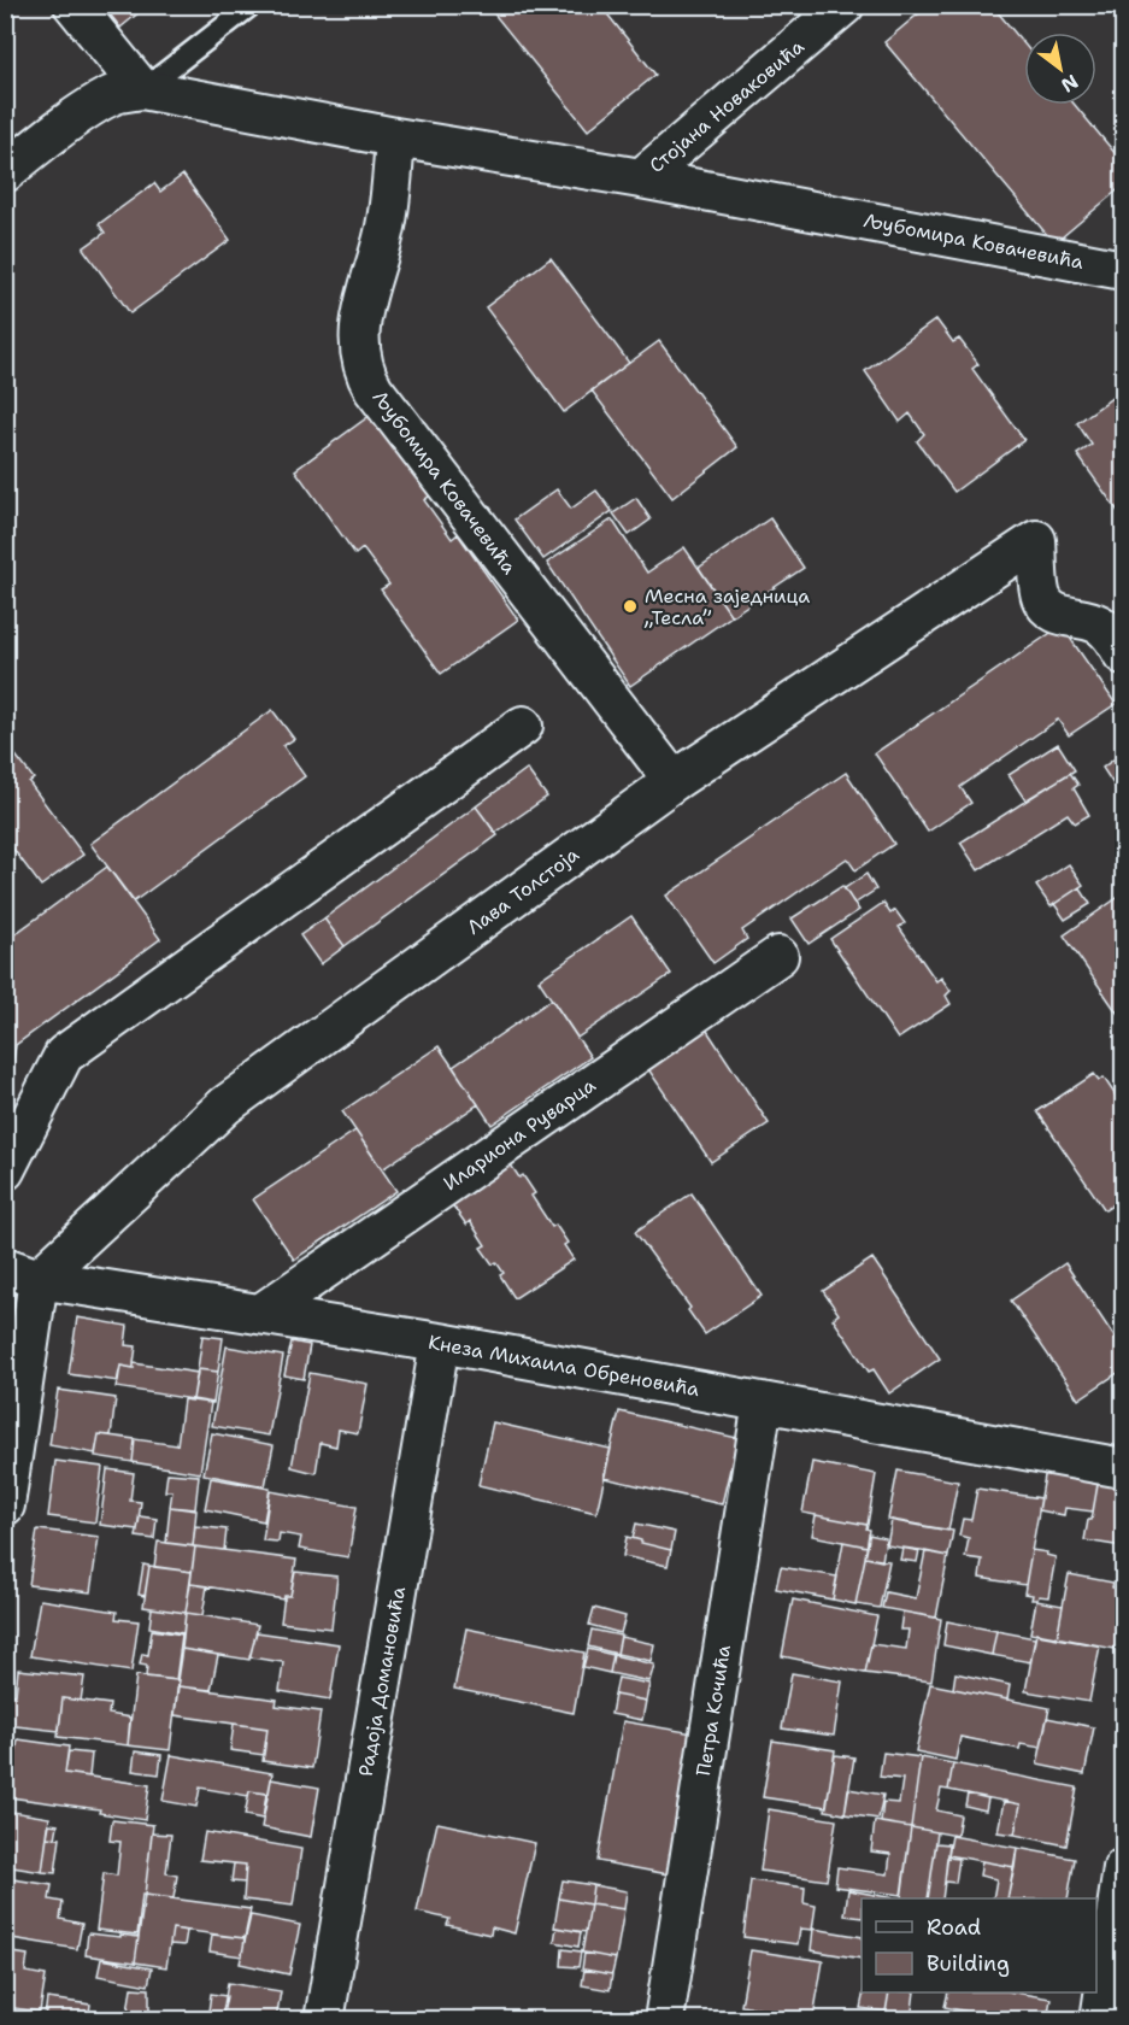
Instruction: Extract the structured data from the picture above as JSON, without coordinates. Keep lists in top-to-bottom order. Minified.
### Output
{"streets":{"street":["Стојана Новаковића","Љубомира Ковачевића","Лава Толстоја","Илариона Руварца","Кнеза Михаила Обреновића","Радоја Домановића","Петра Кочића"]},"crossings":[["Стојана Новаковића","Љубомира Ковачевића"],["Љубомира Ковачевића","Лава Толстоја"],["Лава Толстоја","Кнеза Михаила Обреновића"],["Илариона Руварца","Кнеза Михаила Обреновића"],["Кнеза Михаила Обреновића","Радоја Домановића"],["Кнеза Михаила Обреновића","Петра Кочића"]],"places":["Месна заједница „Тесла”"],"legend":["Road","Building"],"north":"bottom right"}
